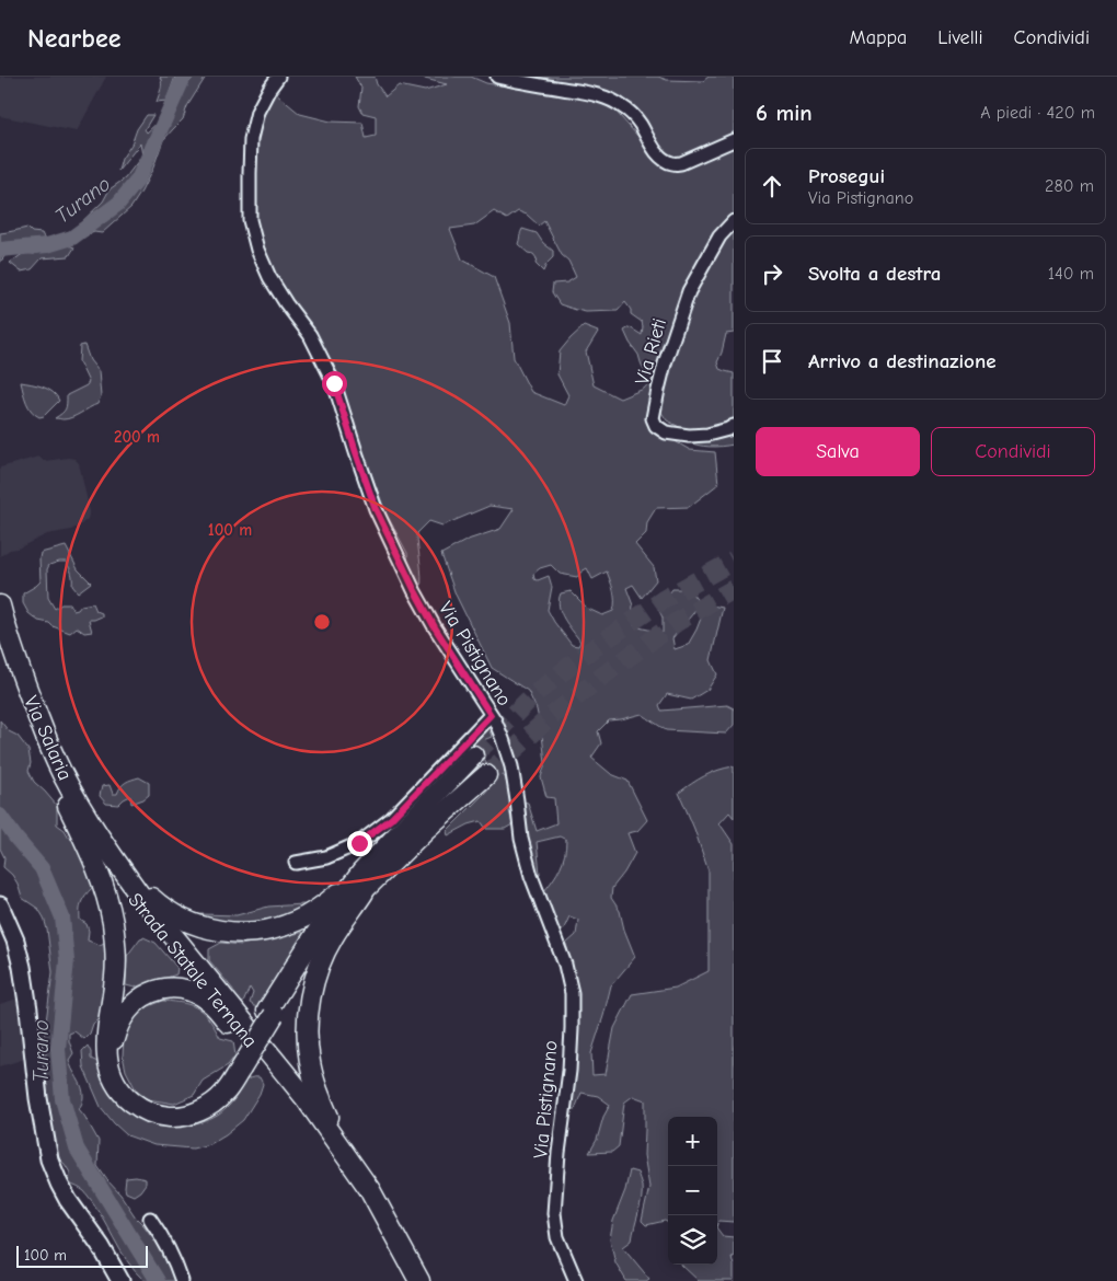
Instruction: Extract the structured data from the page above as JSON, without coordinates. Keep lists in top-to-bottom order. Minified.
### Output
{"streets":{"highway":["Via Salaria","Strada Statale Ternana"],"street":["Via Rieti","Via Pistignano"]},"crossings":[["Via Salaria","Strada Statale Ternana"]],"water":["Turano"],"scale_bar":"100 m","page":{"header":"Nearbee","nav":["Mappa","Livelli","Condividi"],"heading":["6 min","A piedi · 420 m"],"list":[["Prosegui","Via Pistignano","280 m"],["Svolta a destra","140 m"],"Arrivo a destinazione"],"buttons":["Salva","Condividi"],"map_buttons":["+","−"],"scale":"100 m"},"rings":["200 m","100 m"]}
